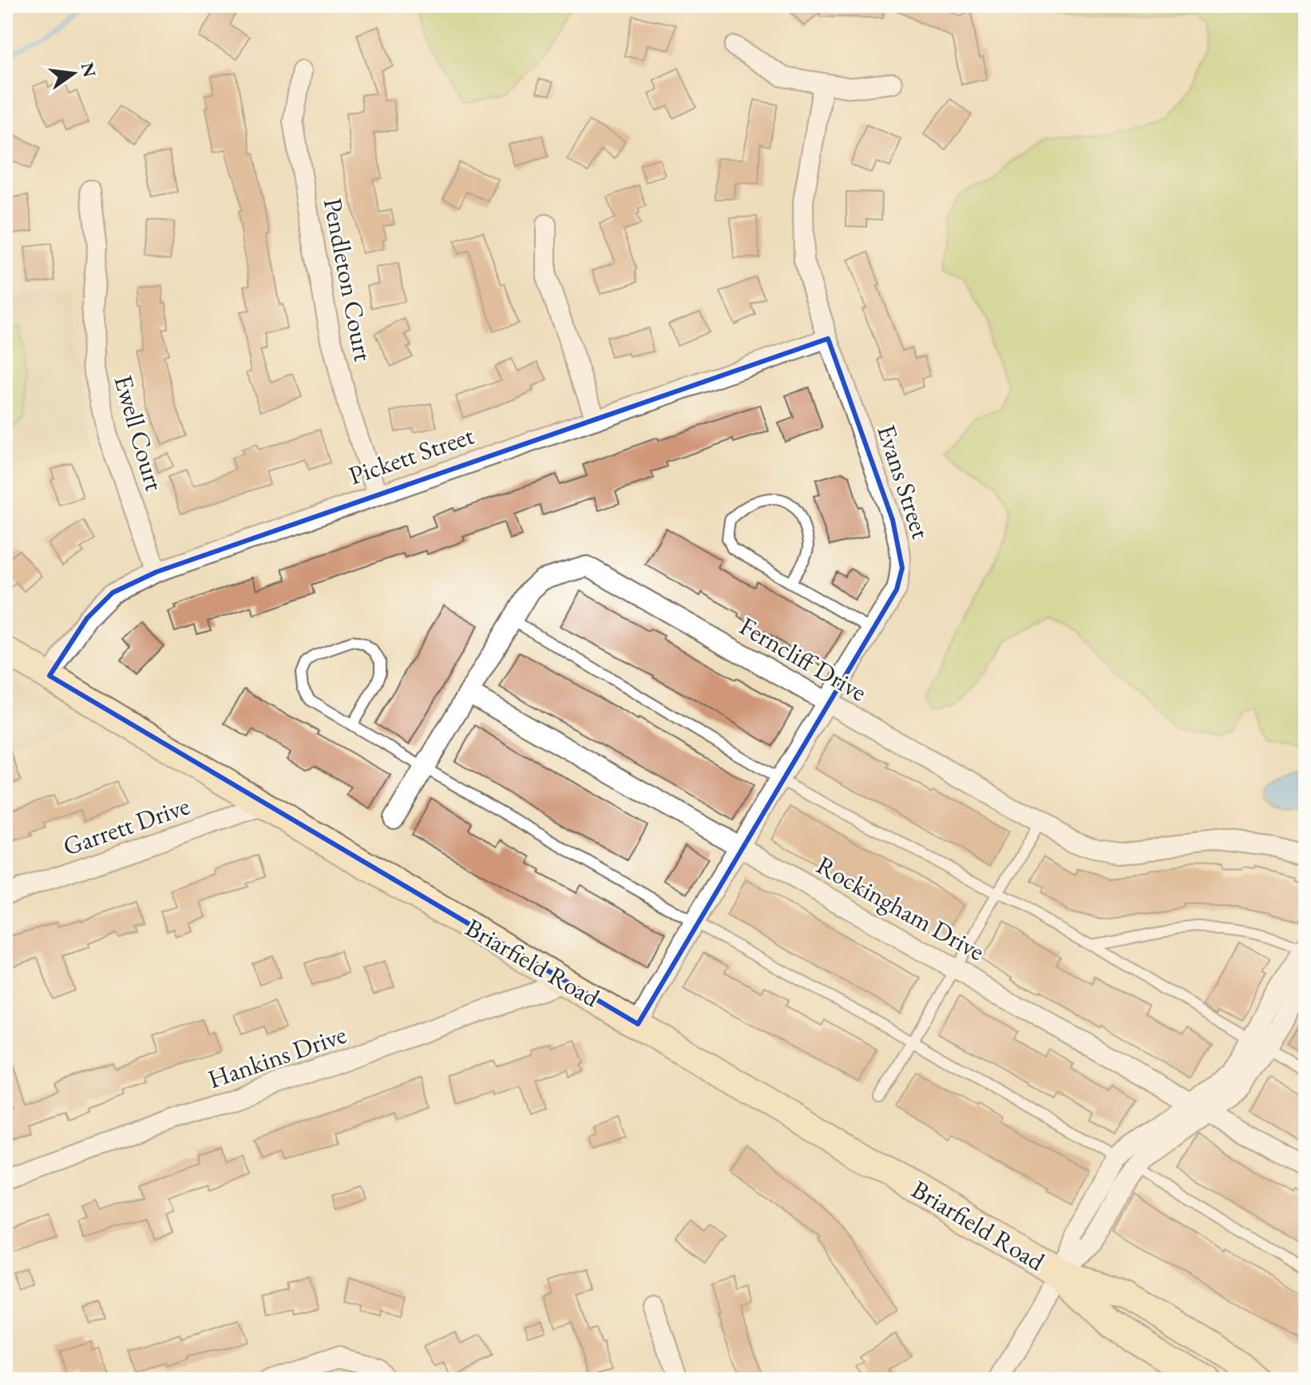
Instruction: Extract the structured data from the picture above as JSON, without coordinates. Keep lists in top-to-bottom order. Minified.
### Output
{"streets":{"main road":["Briarfield Road"],"street":["Pendleton Court","Ewell Court","Pickett Street","Evans Street","Ferncliff Drive","Garrett Drive","Rockingham Drive","Hankins Drive"]},"crossings":[["Pendleton Court","Pickett Street"],["Ewell Court","Pickett Street"],["Pickett Street","Evans Street"],["Pickett Street","Briarfield Road"],["Evans Street","Ferncliff Drive"],["Evans Street","Rockingham Drive"],["Evans Street","Briarfield Road"],["Ferncliff Drive","Rockingham Drive"],["Garrett Drive","Briarfield Road"],["Briarfield Road","Hankins Drive"]],"north":"right"}
